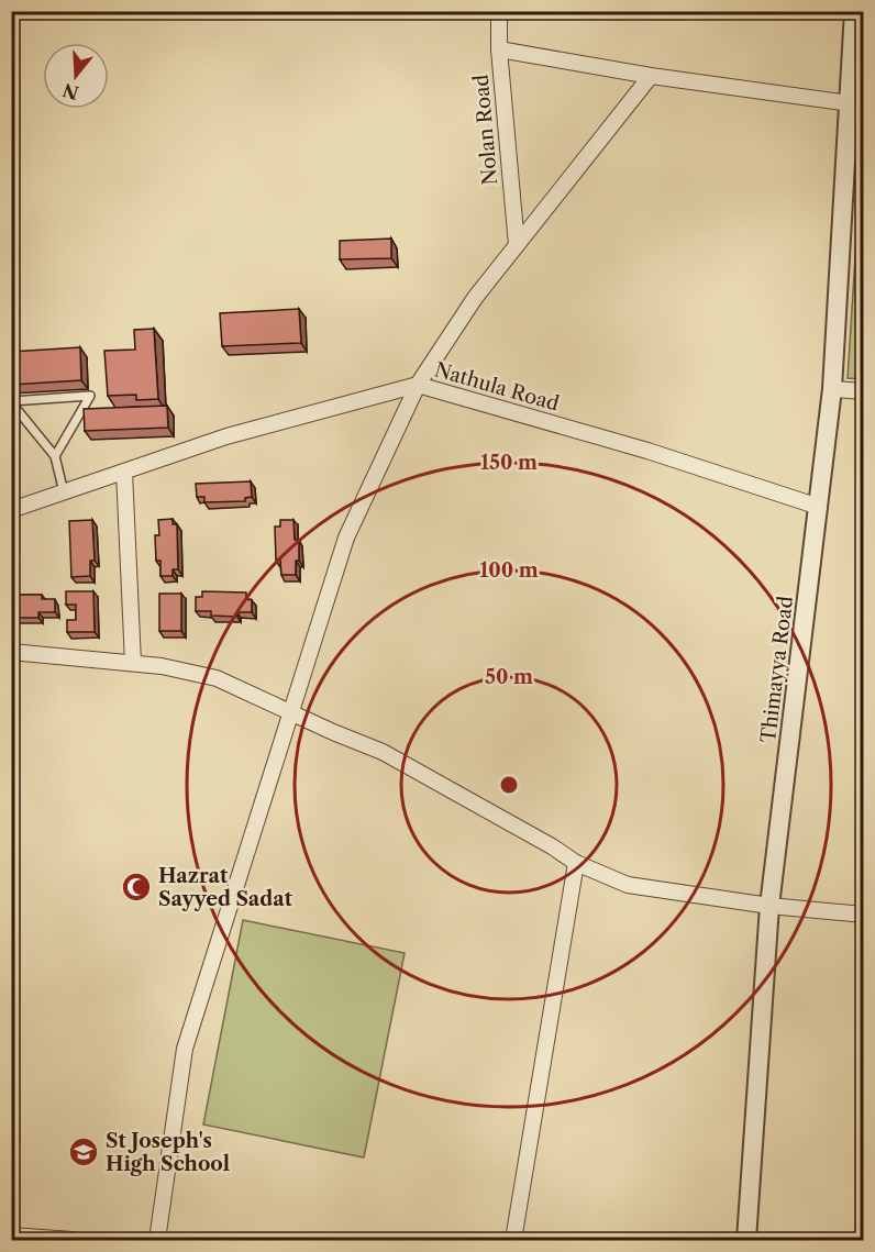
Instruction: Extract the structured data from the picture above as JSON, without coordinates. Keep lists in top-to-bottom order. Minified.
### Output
{"streets":{"street":["Nolan Road","Nathula Road","Thimayya Road"]},"crossings":[["Nathula Road","Thimayya Road"]],"places":{"mosque":["Hazrat Sayyed Sadat"],"school or university":["St Joseph's High School"]},"north":"bottom","rings":["150 m","100 m","50 m"]}
